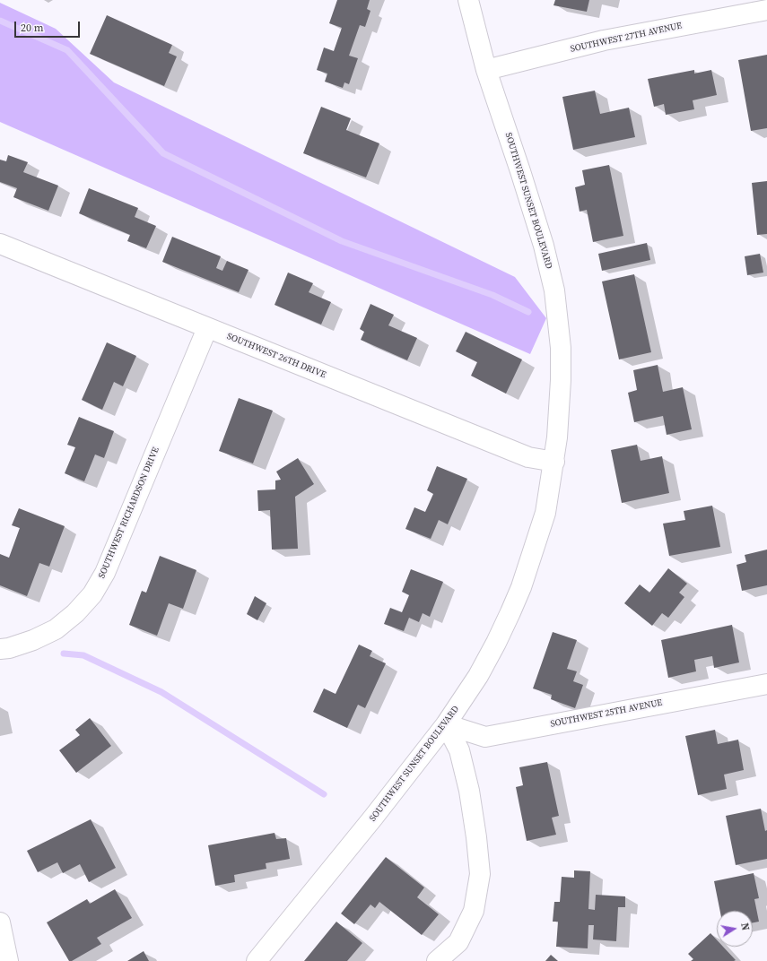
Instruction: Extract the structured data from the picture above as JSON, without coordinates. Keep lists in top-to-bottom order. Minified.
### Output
{"streets":{"street":["SOUTHWEST 27TH AVENUE","SOUTHWEST SUNSET BOULEVARD","SOUTHWEST 26TH DRIVE","SOUTHWEST RICHARDSON DRIVE","SOUTHWEST 25TH AVENUE"]},"crossings":[["SOUTHWEST 27TH AVENUE","SOUTHWEST SUNSET BOULEVARD"],["SOUTHWEST SUNSET BOULEVARD","SOUTHWEST 26TH DRIVE"],["SOUTHWEST SUNSET BOULEVARD","SOUTHWEST 25TH AVENUE"],["SOUTHWEST 26TH DRIVE","SOUTHWEST RICHARDSON DRIVE"]],"scale_bar":"20 m","north":"right"}
